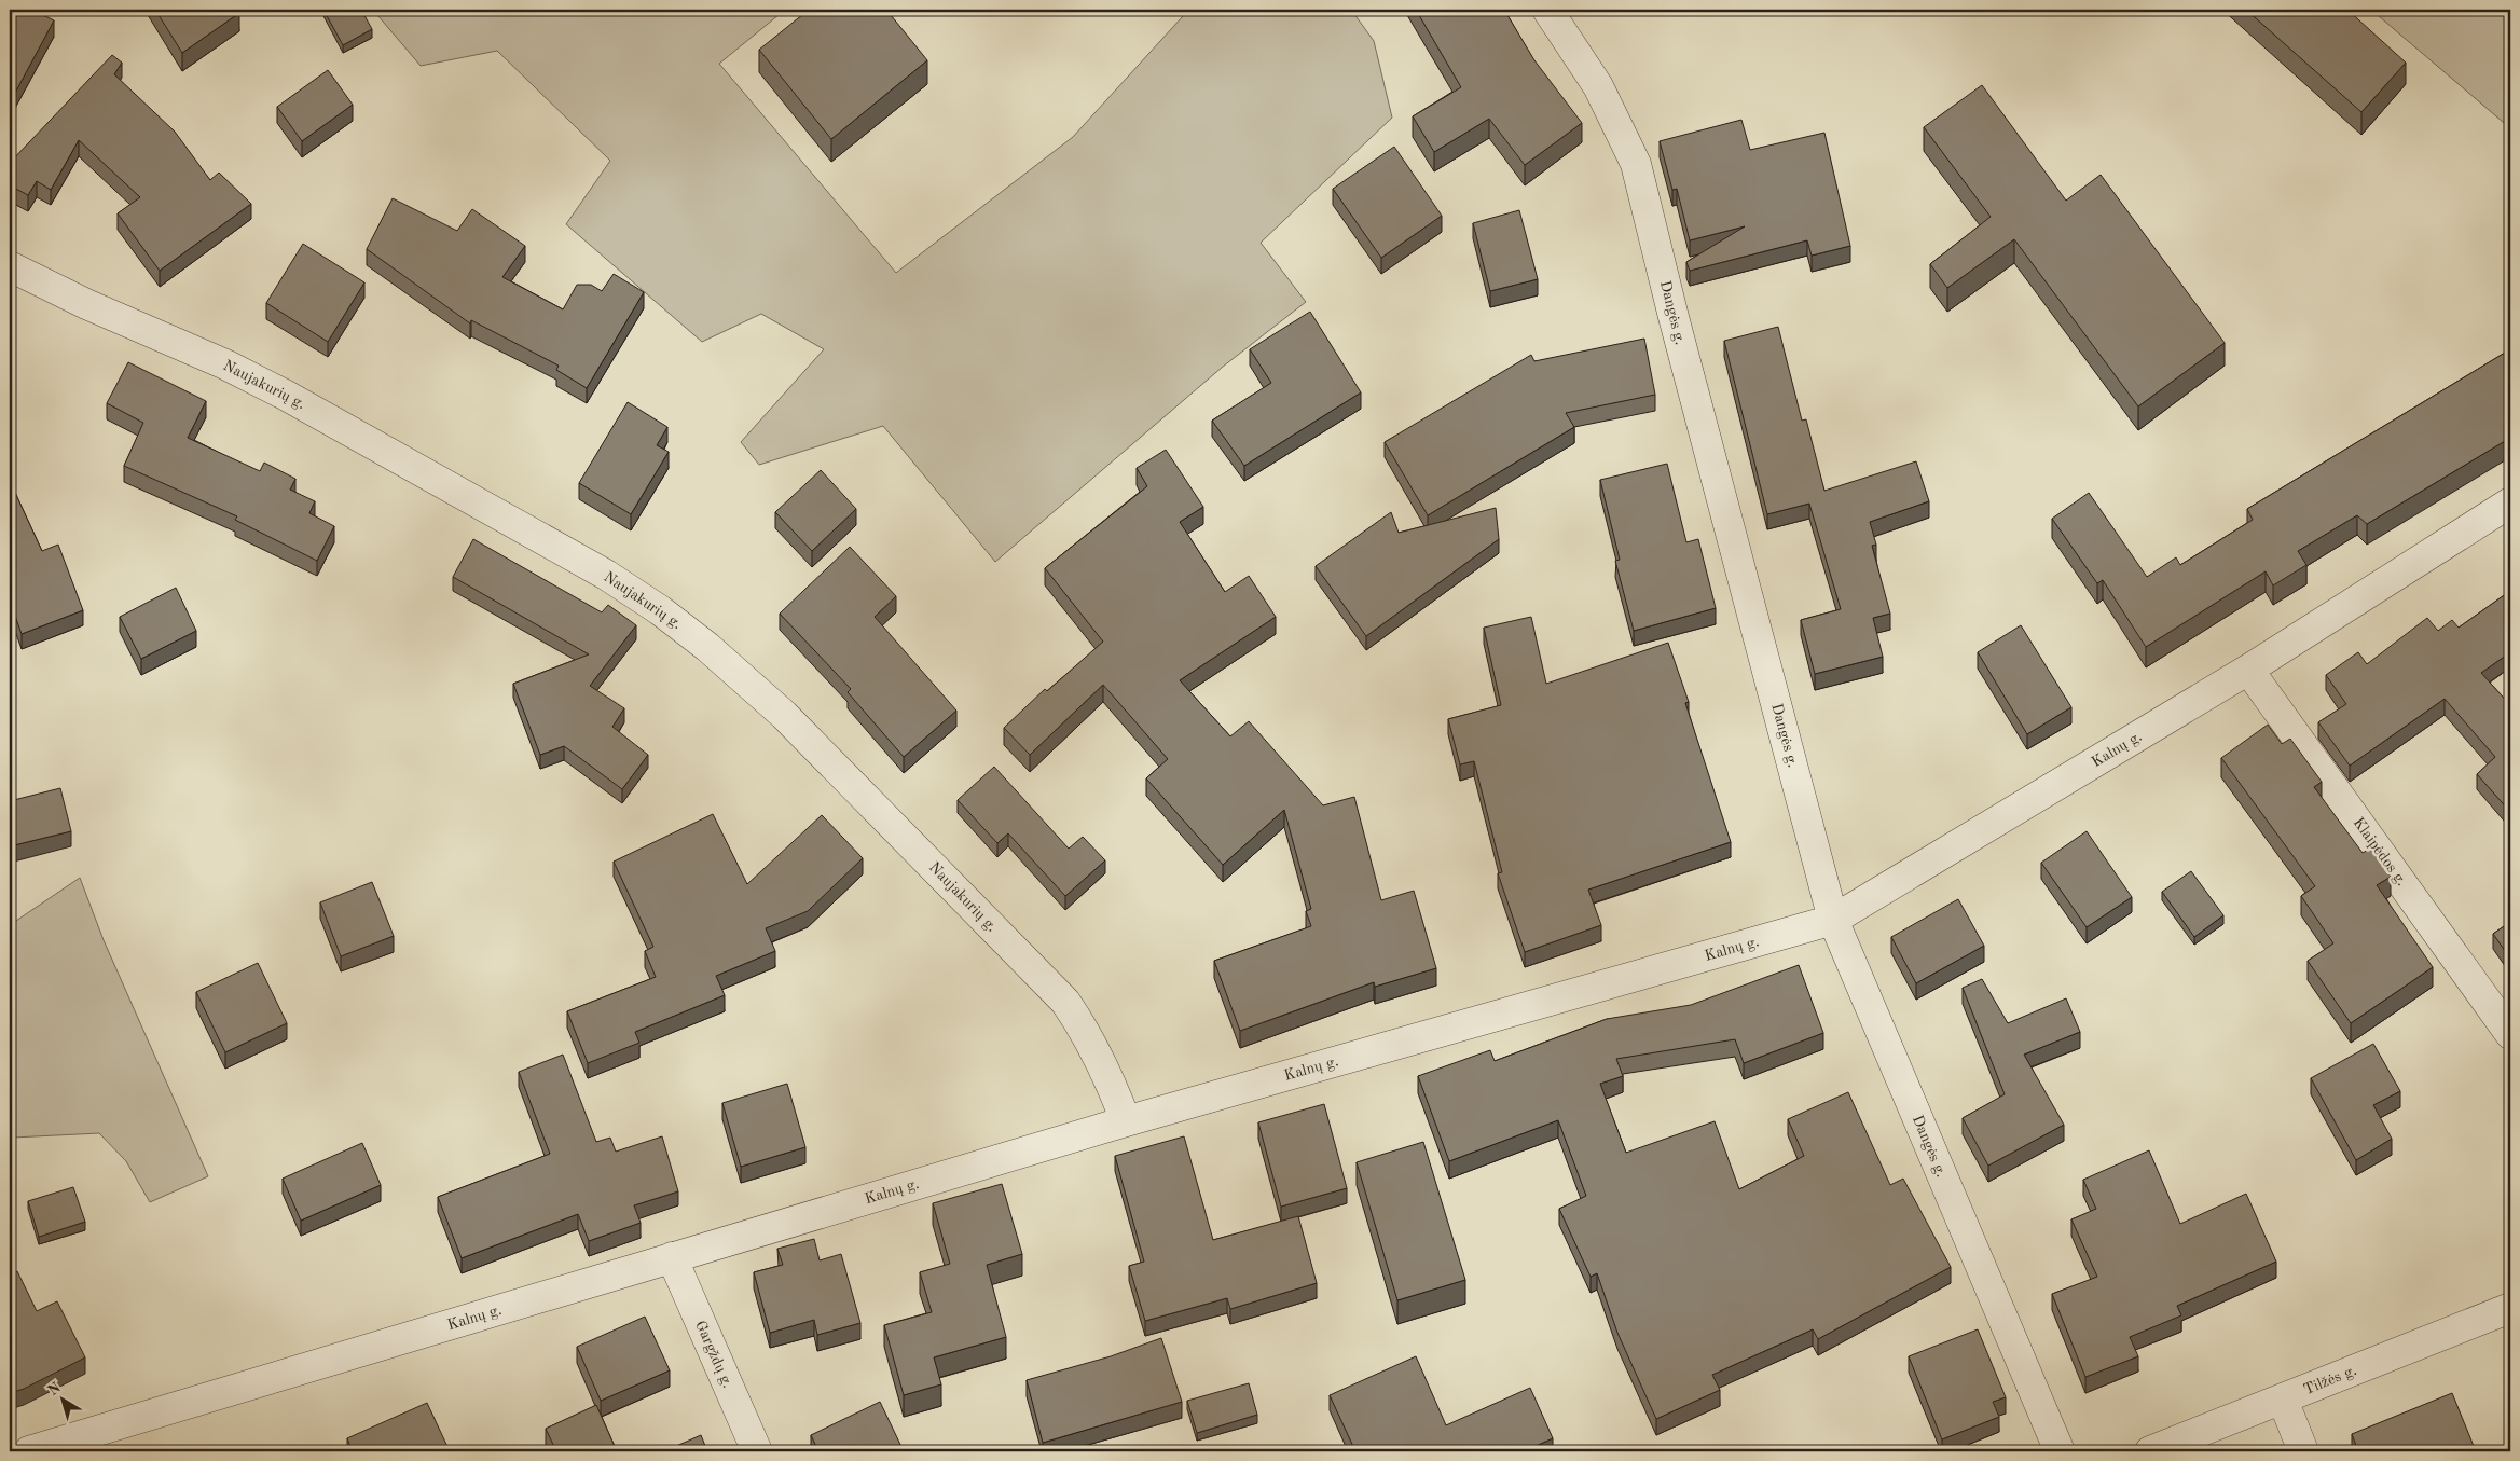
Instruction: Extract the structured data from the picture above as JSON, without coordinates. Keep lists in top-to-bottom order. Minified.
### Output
{"streets":{"street":["Dangės g.","Naujakurių g.","Kalnų g.","Klaipėdos g.","Gargždų g.","Tilžės g."]},"crossings":[["Dangės g.","Kalnų g."],["Naujakurių g.","Kalnų g."],["Kalnų g.","Klaipėdos g."],["Kalnų g.","Gargždų g."]],"north":"top left"}
